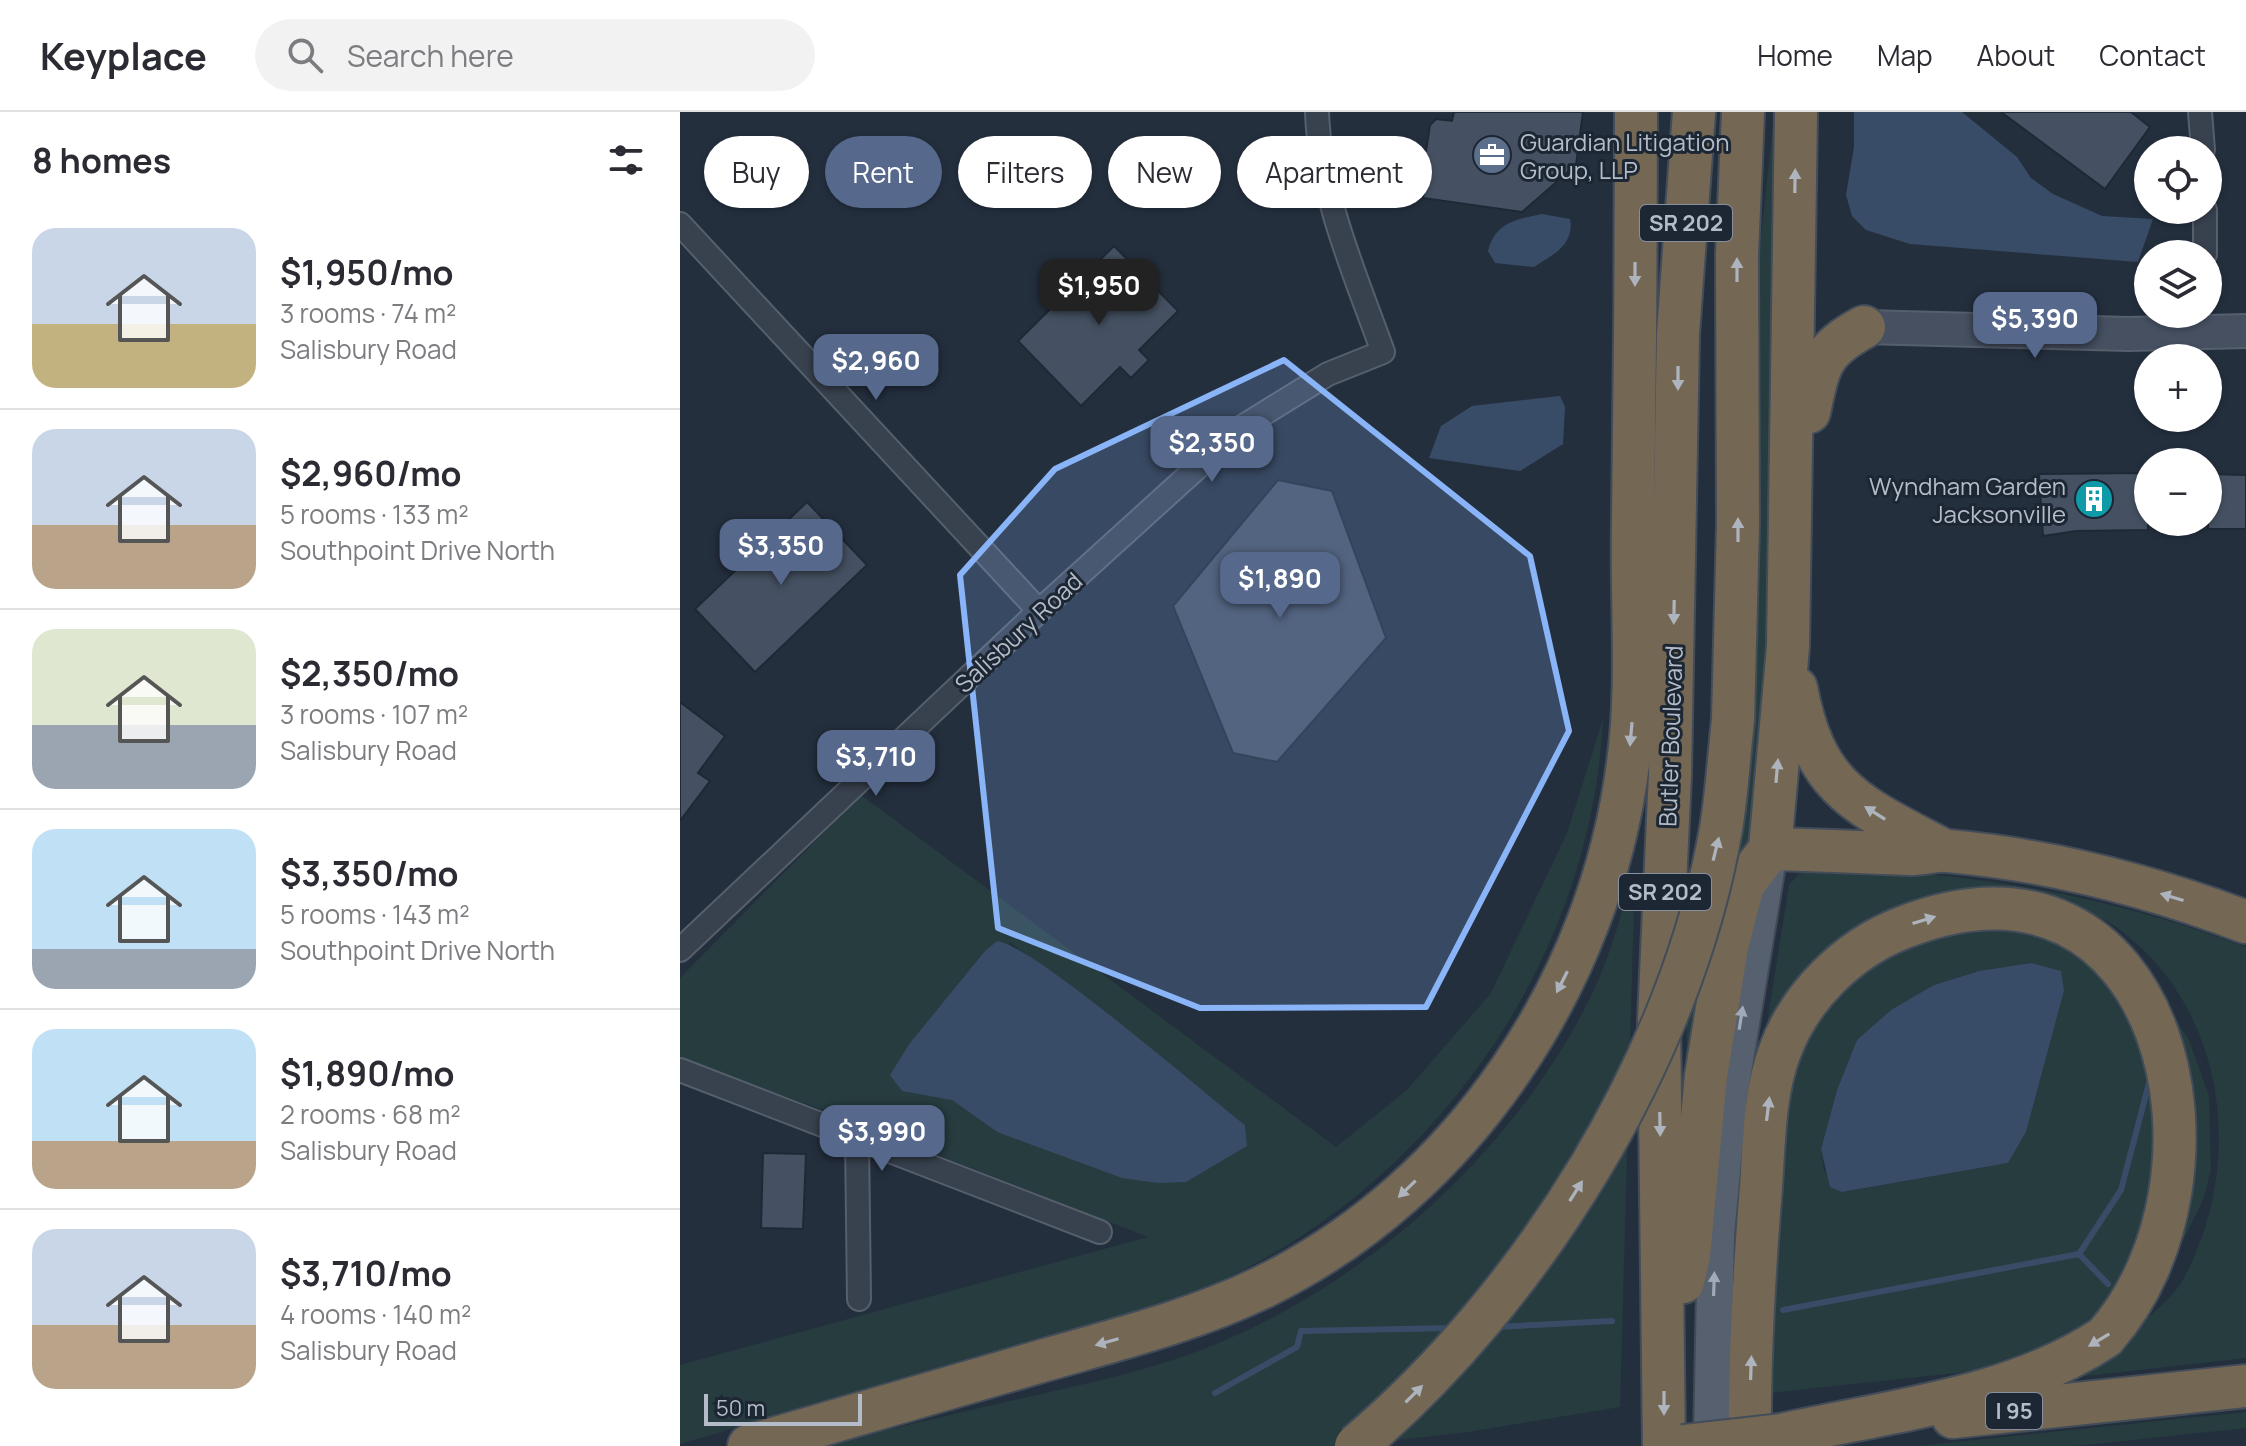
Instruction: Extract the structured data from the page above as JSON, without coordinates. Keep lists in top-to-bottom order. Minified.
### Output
{"streets":{"highway":["SR 202","Butler Boulevard","I 95"],"street":["Salisbury Road"]},"crossings":[["SR 202","Butler Boulevard"]],"places":{"office":["Guardian Litigation Group, LLP"],"building":["Wyndham Garden Jacksonville"]},"scale_bar":"50 m","page":{"header":"Keyplace","search":"Search here","nav":["Home","Map","About","Contact"],"heading":"8 homes","map_buttons":["+","−"],"chip":["Buy","Rent","Filters","New","Apartment"],"list":[{"name":"$1,950/mo","note":"3 rooms · 74 m² · Salisbury Road"},{"name":"$2,960/mo","note":"5 rooms · 133 m² · Southpoint Drive North"},{"name":"$2,350/mo","note":"3 rooms · 107 m² · Salisbury Road"},{"name":"$3,350/mo","note":"5 rooms · 143 m² · Southpoint Drive North"},{"name":"$1,890/mo","note":"2 rooms · 68 m² · Salisbury Road"},{"name":"$3,710/mo","note":"4 rooms · 140 m² · Salisbury Road"}],"price":["$1,950","$5,390","$2,960","$2,350","$3,350","$1,890","$3,710","$3,990"],"scale":"50 m"}}
